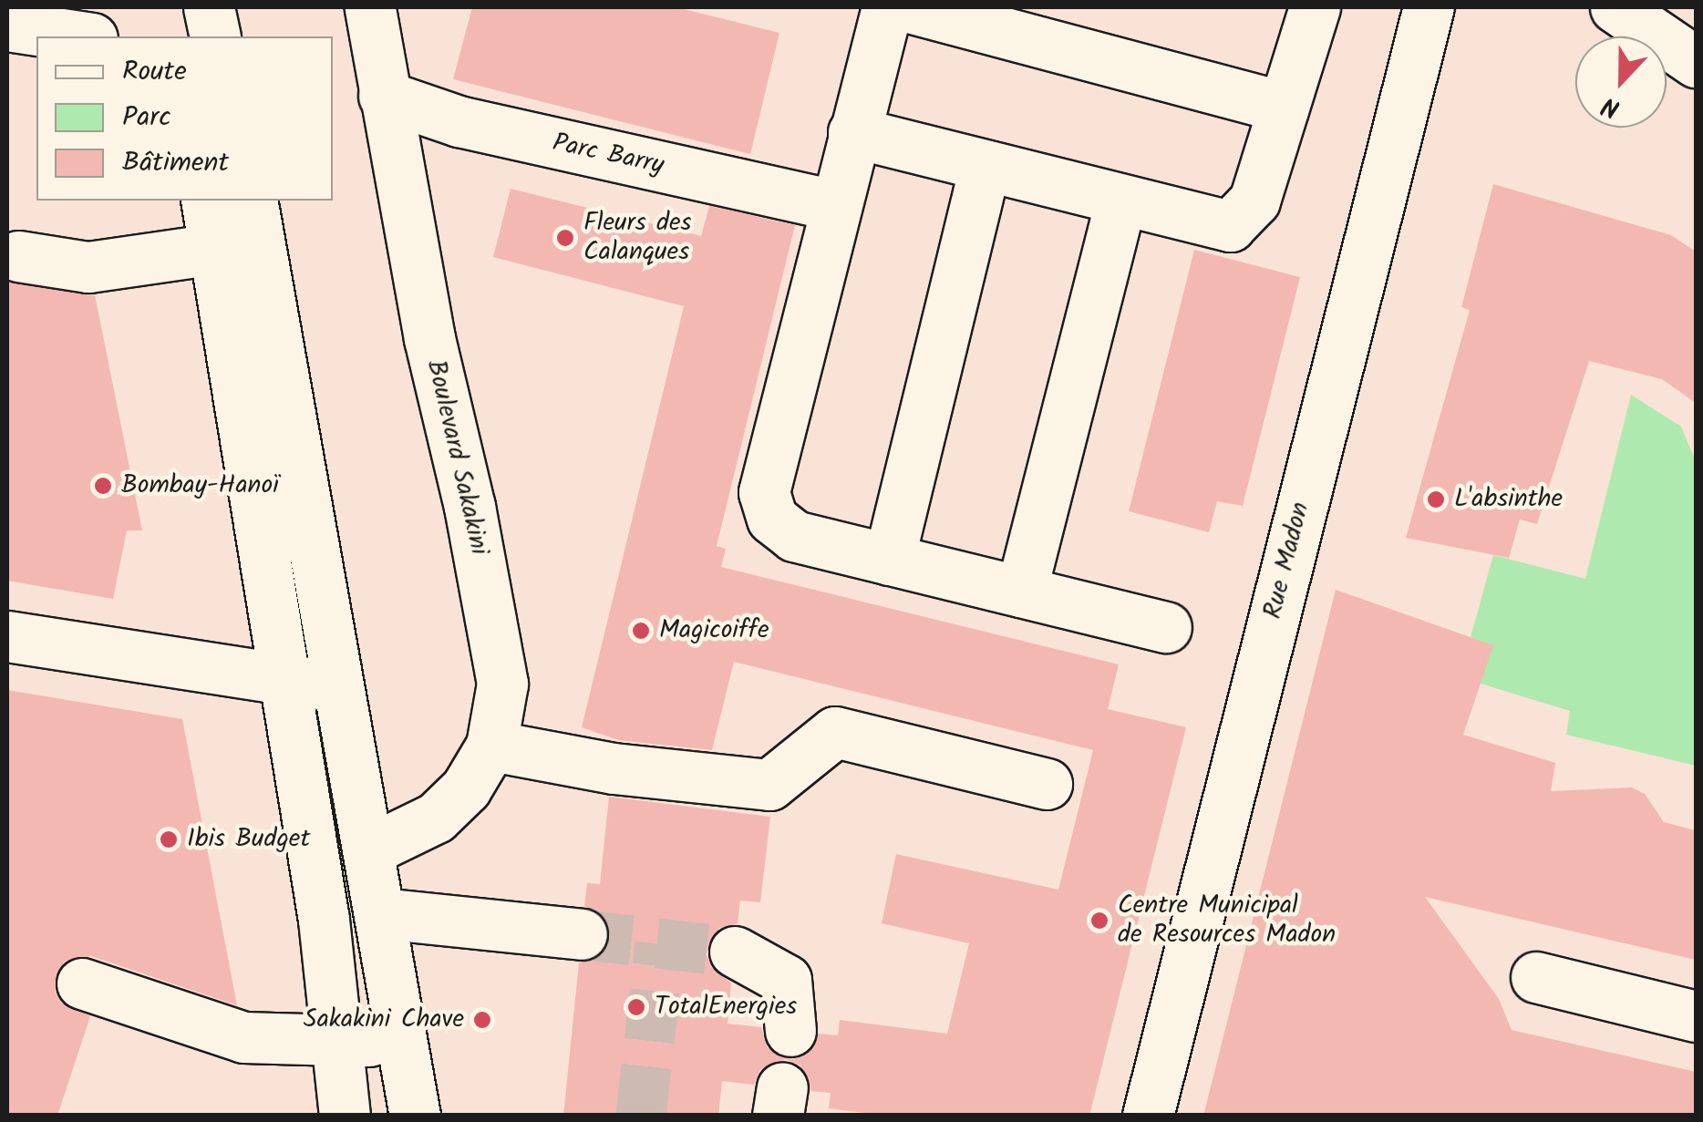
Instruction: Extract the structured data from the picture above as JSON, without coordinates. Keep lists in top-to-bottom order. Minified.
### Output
{"streets":{"street":["Parc Barry","Boulevard Sakakini","Rue Madon"]},"crossings":[["Parc Barry","Boulevard Sakakini"]],"places":["Fleurs des Calanques","Bombay-Hanoï","L'absinthe","Magicoiffe","Ibis Budget","Centre Municipal de Resources Madon","TotalEnergies","Sakakini Chave"],"legend":["Route","Parc","Bâtiment"],"north":"bottom"}
